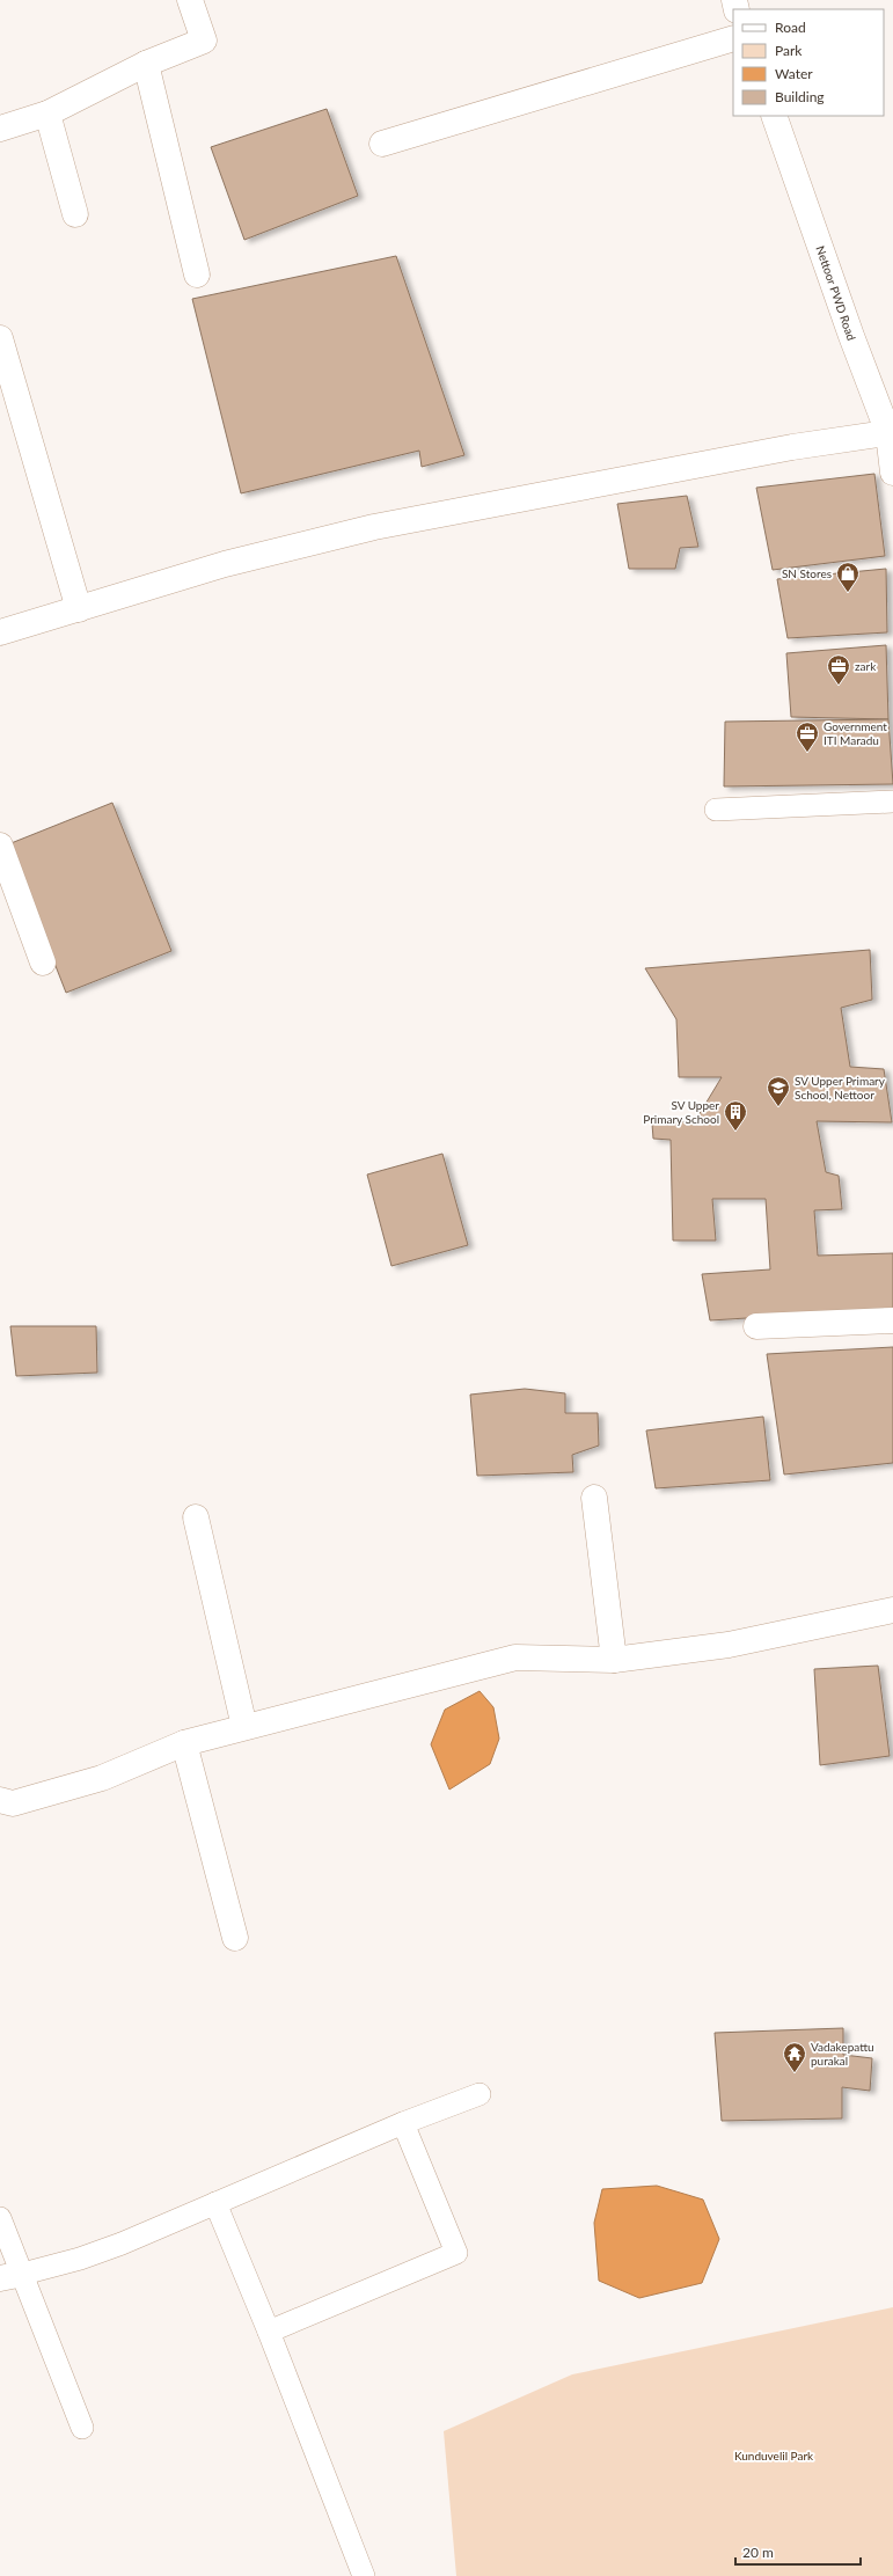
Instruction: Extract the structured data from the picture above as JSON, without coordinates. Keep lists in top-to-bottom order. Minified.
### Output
{"streets":{"street":["Nettoor PWD Road"]},"parks":["Kunduvelil Park"],"places":{"shop":["SN Stores"],"office":["zark","Government ITI Maradu"],"school or university":["SV Upper Primary School, Nettoor"],"building":["SV Upper Primary School"],"temple":["Vadakepattu purakal"]},"legend":["Road","Park","Water","Building"],"scale_bar":"20 m"}
